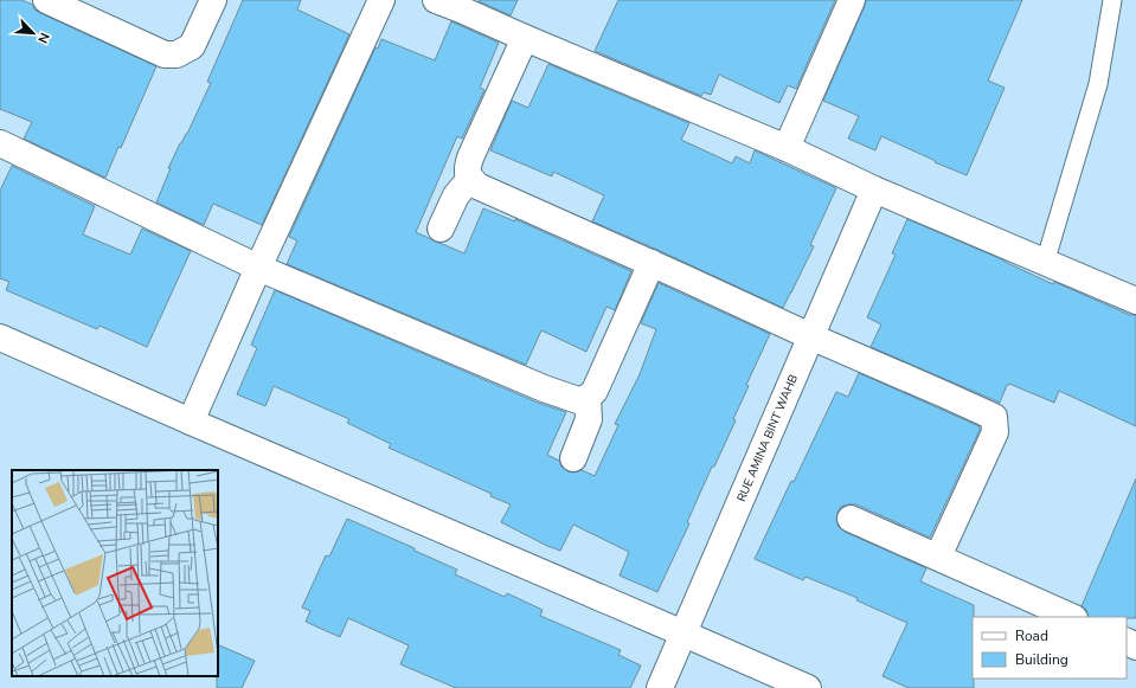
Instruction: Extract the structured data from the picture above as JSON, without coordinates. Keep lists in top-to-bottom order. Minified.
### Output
{"streets":{"street":["RUE AMINA BINT WAHB"]},"legend":["Road","Building"],"north":"bottom right"}
